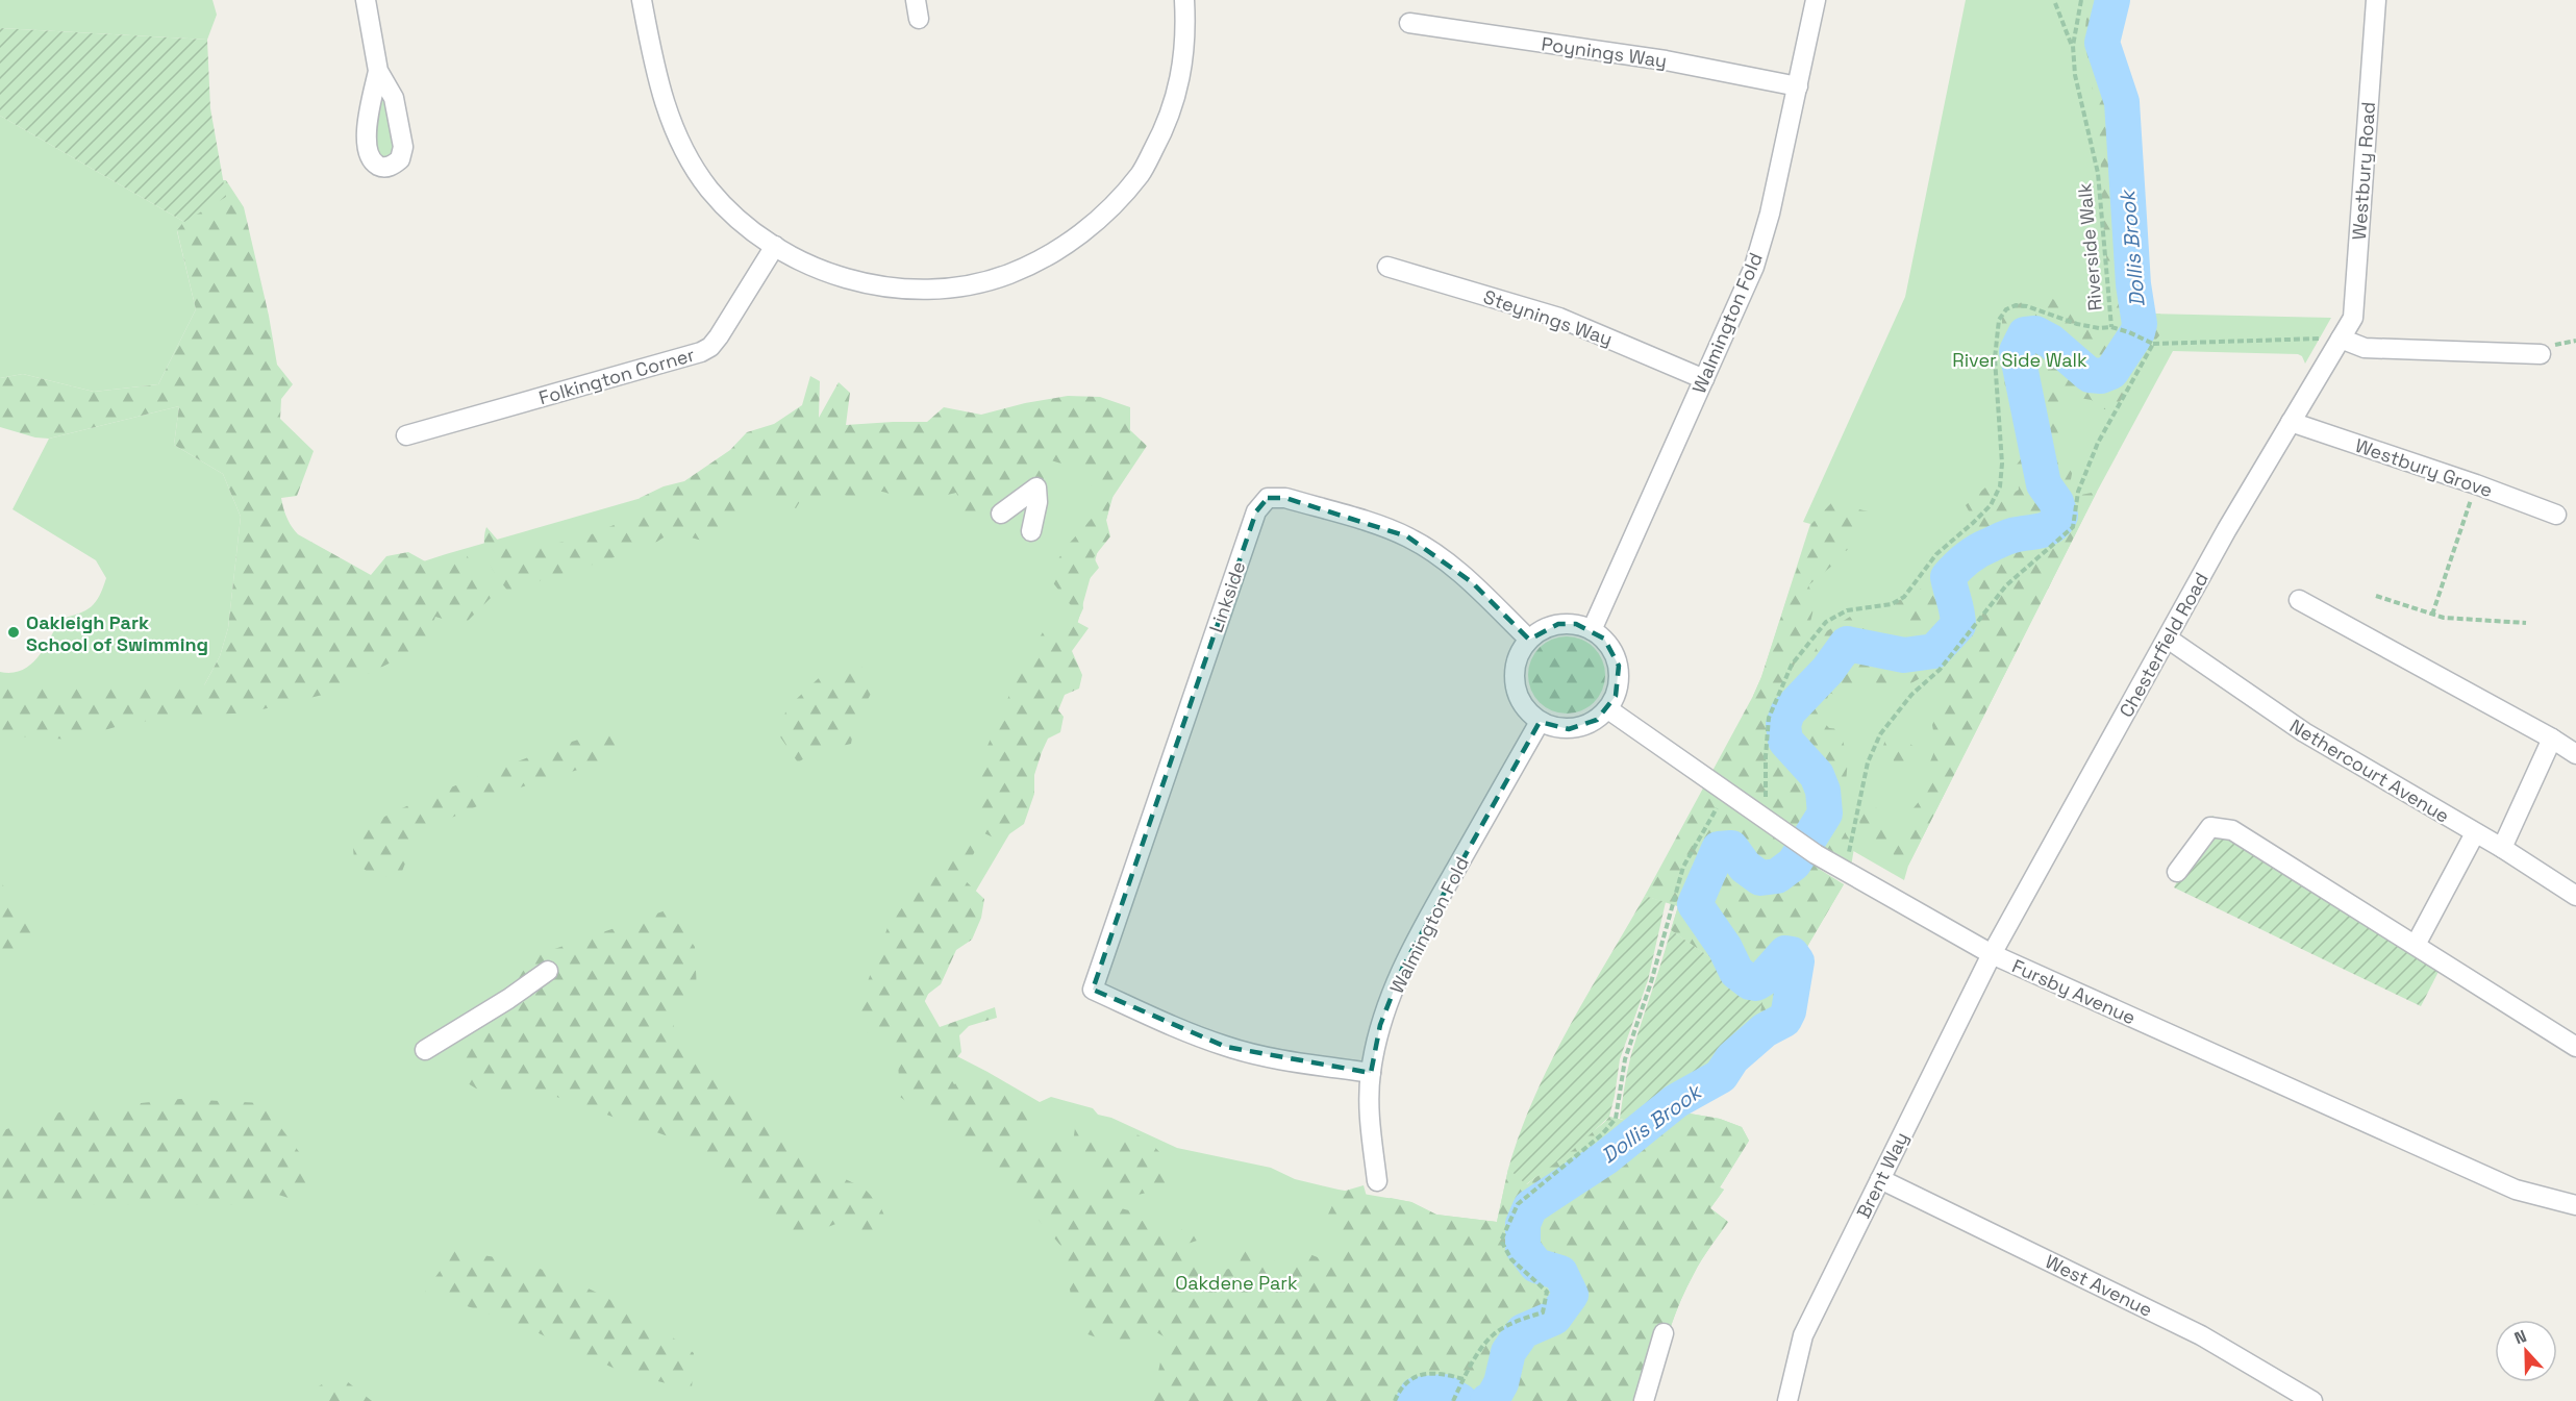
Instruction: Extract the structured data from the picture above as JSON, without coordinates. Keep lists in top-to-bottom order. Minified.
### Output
{"streets":{"street":["Poynings Way","Westbury Road","Steynings Way","Walmington Fold","Folkington Corner","Westbury Grove","Linkside","Chesterfield Road","Nethercourt Avenue","Fursby Avenue","Brent Way","West Avenue"],"path":["Riverside Walk"]},"crossings":[["Poynings Way","Walmington Fold"],["Westbury Road","Chesterfield Road"],["Riverside Walk","Fursby Avenue"],["Steynings Way","Walmington Fold"],["Walmington Fold","Linkside"],["Walmington Fold","Fursby Avenue"],["Westbury Grove","Chesterfield Road"],["Linkside","Fursby Avenue"],["Chesterfield Road","Nethercourt Avenue"],["Chesterfield Road","Fursby Avenue"],["Chesterfield Road","Brent Way"],["Fursby Avenue","Brent Way"],["Brent Way","West Avenue"]],"water":["Dollis Brook"],"parks":["River Side Walk","Oakdene Park"],"places":["Oakleigh Park School of Swimming"],"north":"top"}
